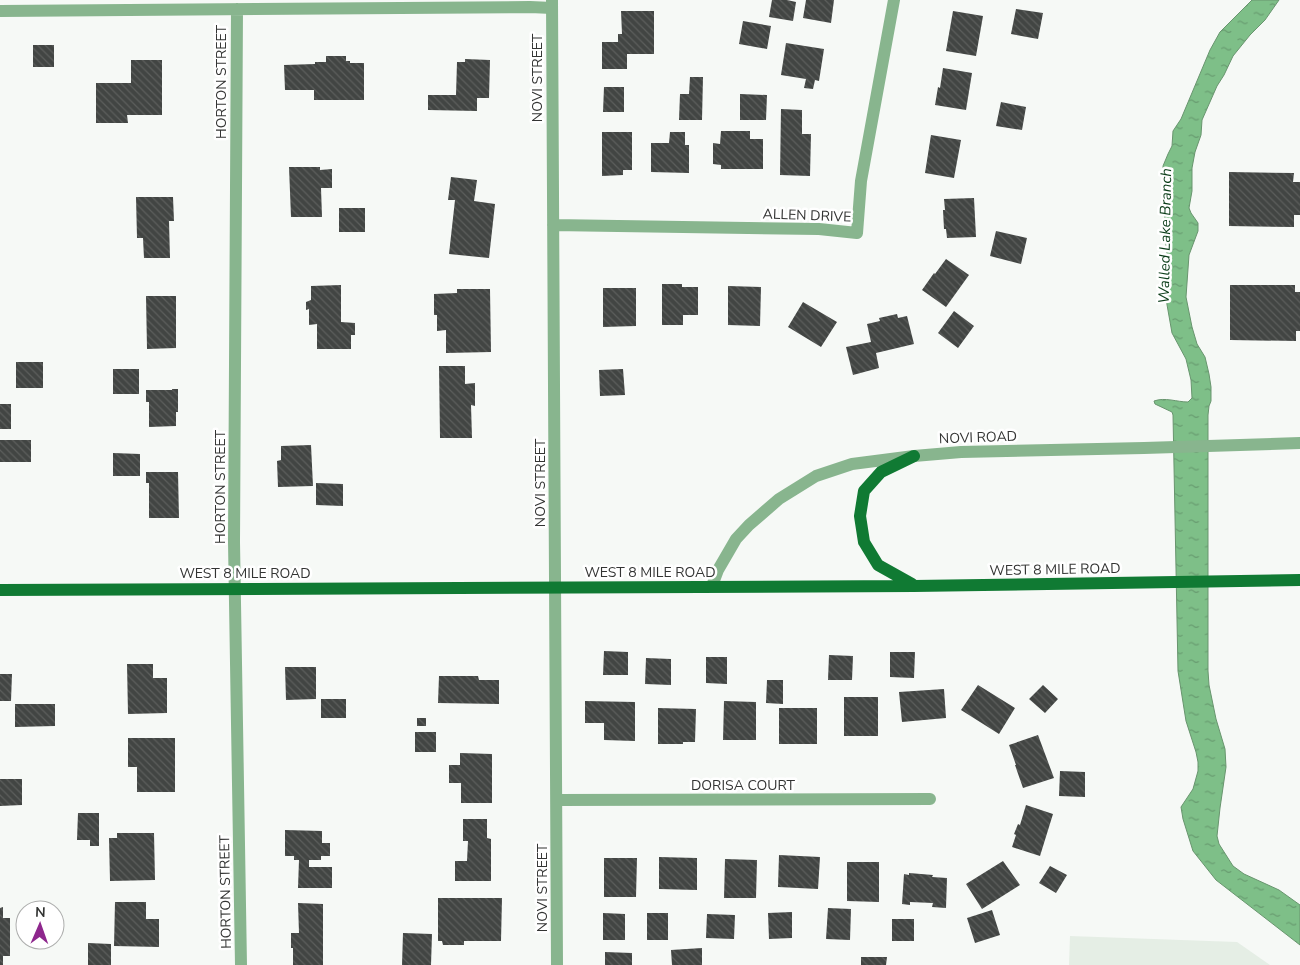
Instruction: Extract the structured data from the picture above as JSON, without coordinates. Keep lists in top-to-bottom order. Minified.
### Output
{"streets":{"main road":["WEST 8 MILE ROAD"],"street":["NOVI STREET","HORTON STREET","ALLEN DRIVE","NOVI ROAD","DORISA COURT"]},"crossings":[["NOVI STREET","ALLEN DRIVE"],["NOVI STREET","WEST 8 MILE ROAD"],["NOVI STREET","DORISA COURT"],["HORTON STREET","WEST 8 MILE ROAD"],["NOVI ROAD","WEST 8 MILE ROAD"]],"water":["Walled Lake Branch"],"north":"top"}
